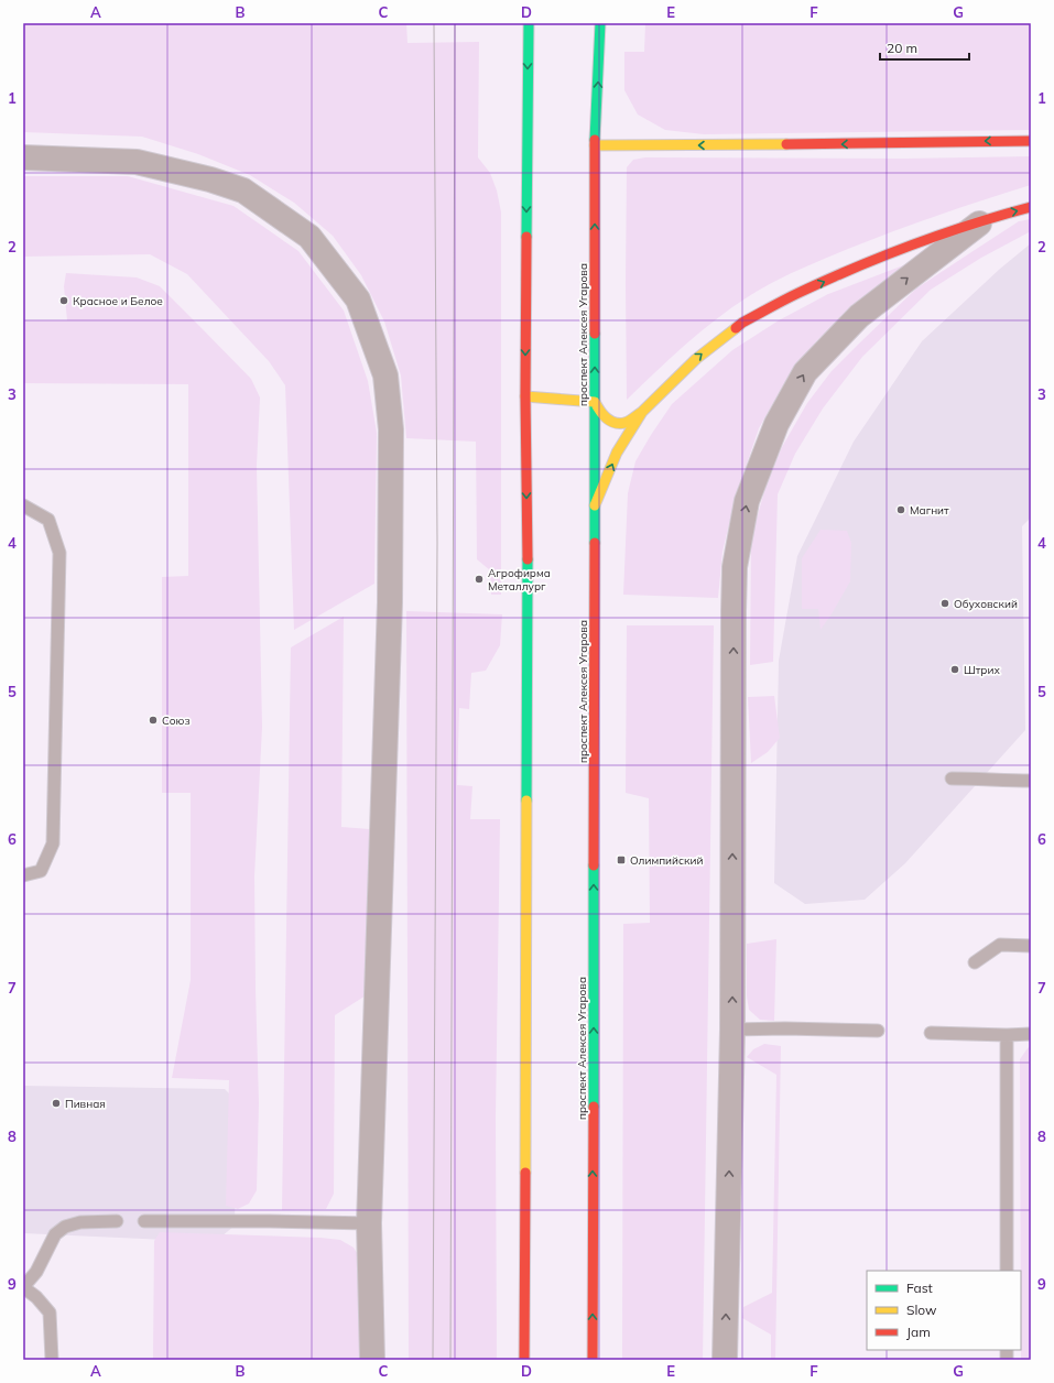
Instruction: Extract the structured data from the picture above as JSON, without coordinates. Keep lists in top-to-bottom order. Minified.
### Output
{"streets":{"main road":["проспект Алексея Угарова"]},"places":{"other":["Красное и Белое","Магнит","Агрофирма Металлург","Обуховский","Штрих","Союз","Пивная"],"transit":["Олимпийский"]},"legend":["Fast","Slow","Jam"],"scale_bar":"20 m","grid":{"columns":["A","B","C","D","E","F","G"],"rows":["1","2","3","4","5","6","7","8","9"]}}
